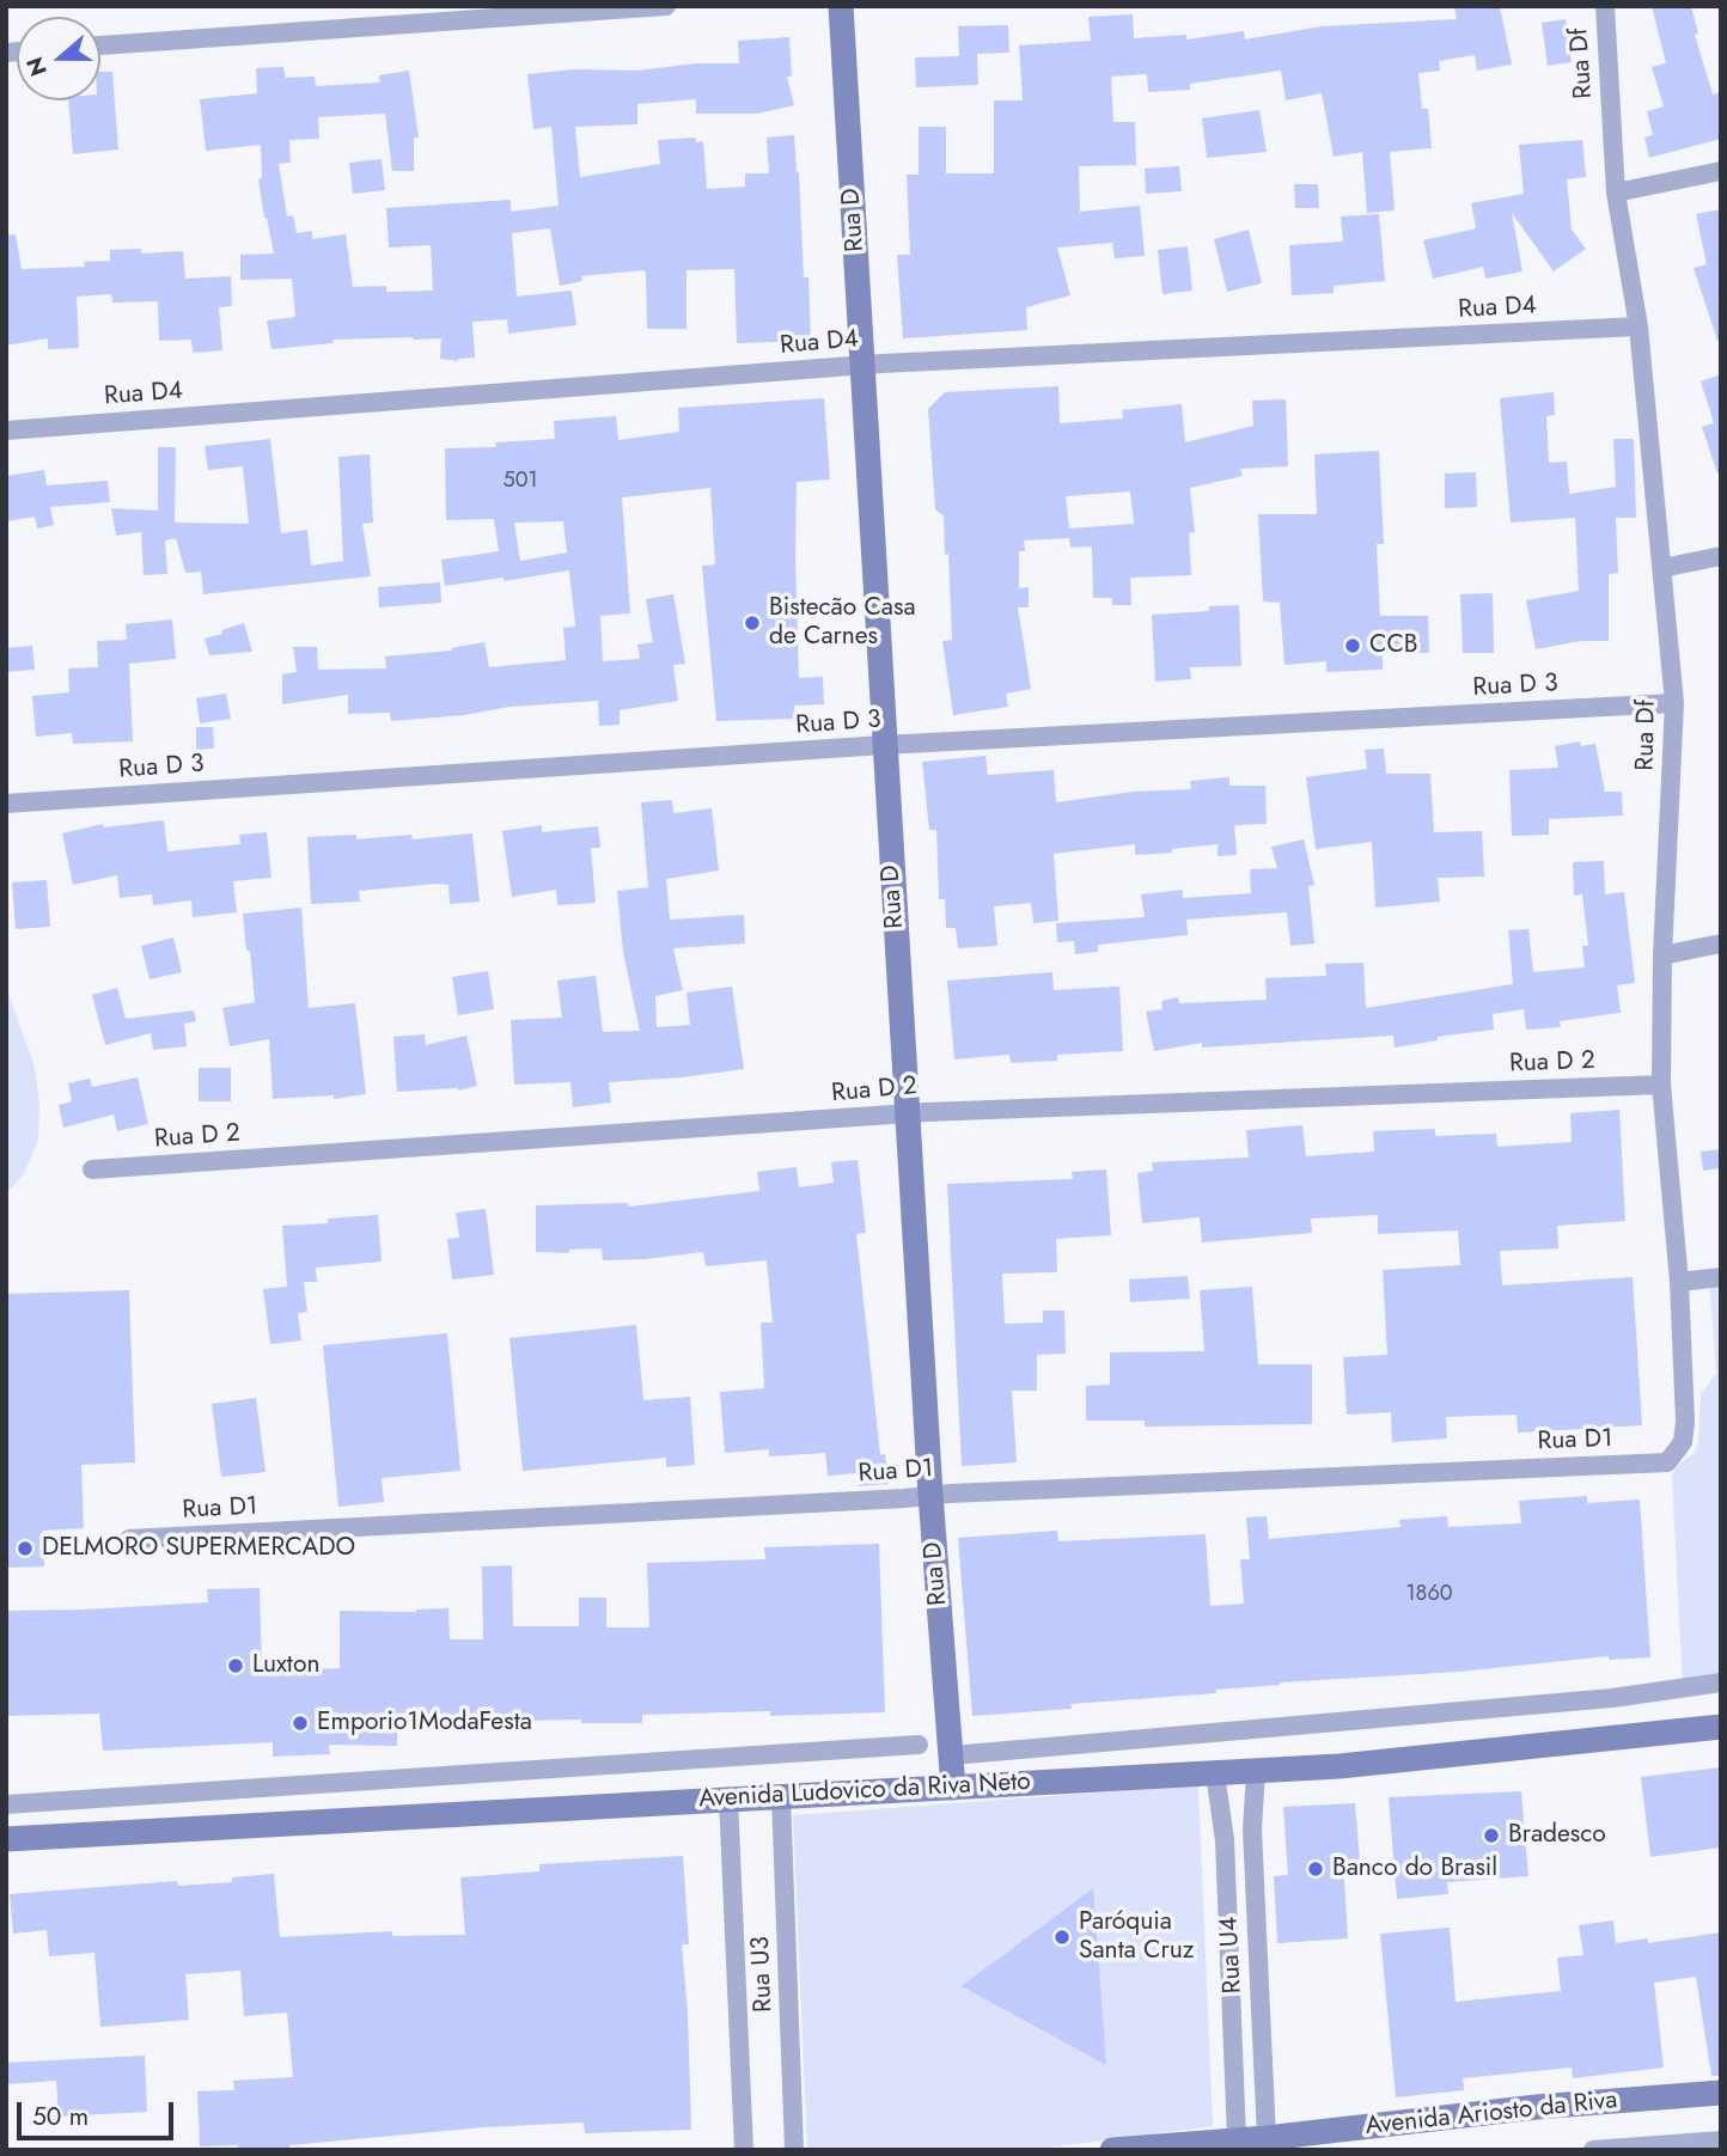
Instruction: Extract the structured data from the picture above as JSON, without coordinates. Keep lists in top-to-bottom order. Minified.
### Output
{"streets":{"street":["Rua Df","Rua D","Rua D4","Rua D 3","Rua D 2","Rua D1","Avenida Ludovico da Riva Neto","Rua U4","Rua U3","Avenida Ariosto da Riva"]},"crossings":[["Rua Df","Rua D4"],["Rua Df","Rua D 3"],["Rua Df","Rua D 2"],["Rua Df","Rua D1"],["Rua D","Rua D4"],["Rua D","Rua D 3"],["Rua D","Rua D 2"],["Rua D","Rua D1"],["Rua D","Avenida Ludovico da Riva Neto"],["Avenida Ludovico da Riva Neto","Rua U4"],["Avenida Ludovico da Riva Neto","Rua U3"],["Rua U4","Avenida Ariosto da Riva"]],"places":["Bistecão Casa de Carnes","CCB","DELMORO SUPERMERCADO","Luxton","Emporio1ModaFesta","Bradesco","Banco do Brasil","Paróquia Santa Cruz"],"house_numbers":["501","1860"],"scale_bar":"50 m","north":"left"}
